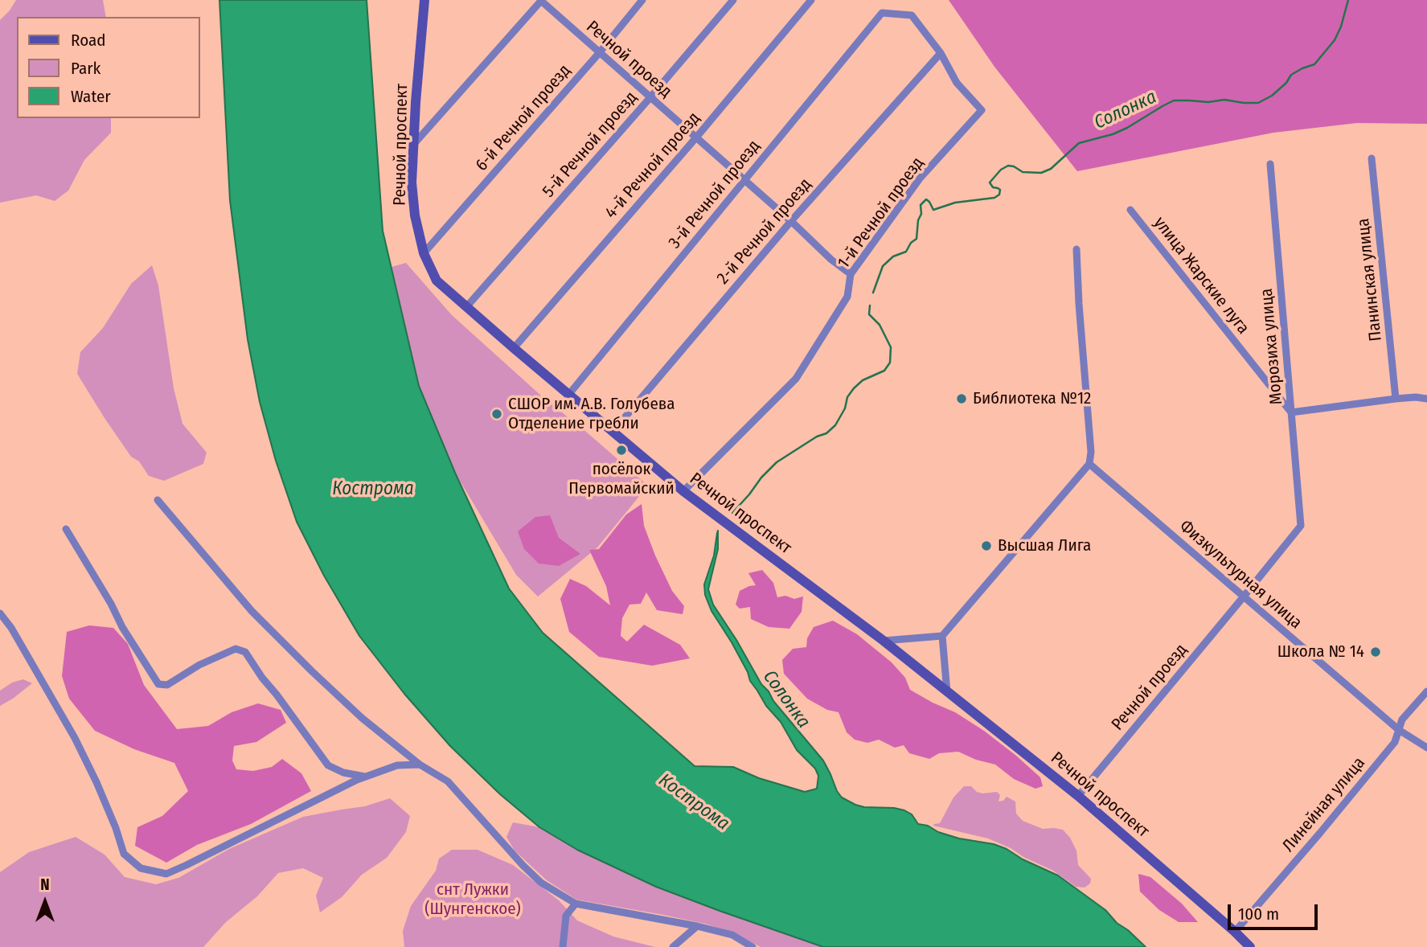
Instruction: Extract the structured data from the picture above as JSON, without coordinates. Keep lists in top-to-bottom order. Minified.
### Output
{"streets":{"street":["Речной проезд","6-й Речной проезд","Речной проспект","5-й Речной проезд","4-й Речной проезд","3-й Речной проезд","1-й Речной проезд","2-й Речной проезд","улица Жарские луга","Панинская улица","Морозиха улица","Физкультурная улица","Линейная улица"]},"crossings":[["Речной проезд","6-й Речной проезд"],["Речной проезд","Речной проспект"],["Речной проезд","5-й Речной проезд"],["Речной проезд","4-й Речной проезд"],["Речной проезд","3-й Речной проезд"],["Речной проезд","1-й Речной проезд"],["Речной проезд","2-й Речной проезд"],["Речной проезд","Морозиха улица"],["Речной проезд","Физкультурная улица"],["6-й Речной проезд","Речной проспект"],["Речной проспект","5-й Речной проезд"],["Речной проспект","4-й Речной проезд"],["Речной проспект","3-й Речной проезд"],["Речной проспект","1-й Речной проезд"],["Речной проспект","2-й Речной проезд"],["Речной проспект","Линейная улица"],["3-й Речной проезд","1-й Речной проезд"],["3-й Речной проезд","2-й Речной проезд"],["1-й Речной проезд","2-й Речной проезд"],["улица Жарские луга","Морозиха улица"],["Морозиха улица","Физкультурная улица"],["Физкультурная улица","Линейная улица"]],"water":["Солонка","Кострома"],"parks":["снт Лужки (Шунгенское)"],"places":["Библиотека №12","СШОР им. А.В. Голубева Отделение гребли","посёлок Первомайский","Высшая Лига","Школа № 14"],"legend":["Road","Park","Water"],"scale_bar":"100 m","north":"top"}
